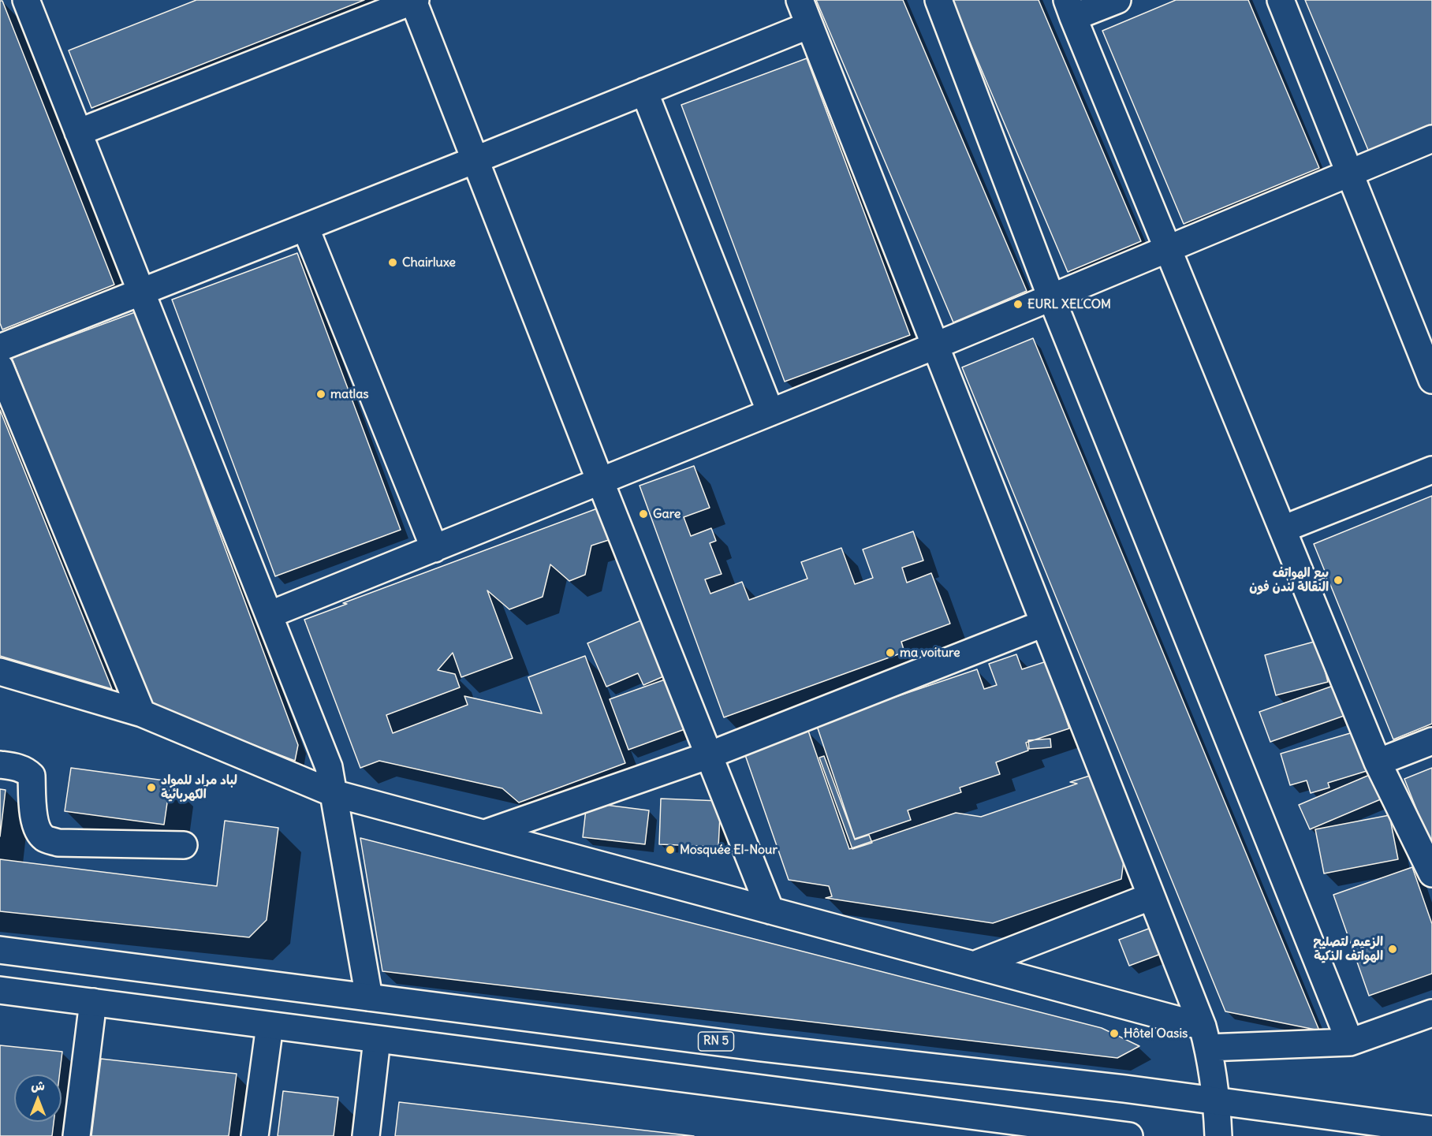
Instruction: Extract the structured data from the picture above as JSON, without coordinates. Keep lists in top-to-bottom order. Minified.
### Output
{"streets":{"street":["RN 5"]},"places":["Chairluxe","EURL XELCOM","matlas","Gare","بيع الهواتف النقالة لندن فون","ma voiture","لباد مراد للمواد الكهربائية","Mosquée El-Nour","الزعيم لتصليح الهواتف الذكية","Hôtel Oasis"],"north":"top"}
